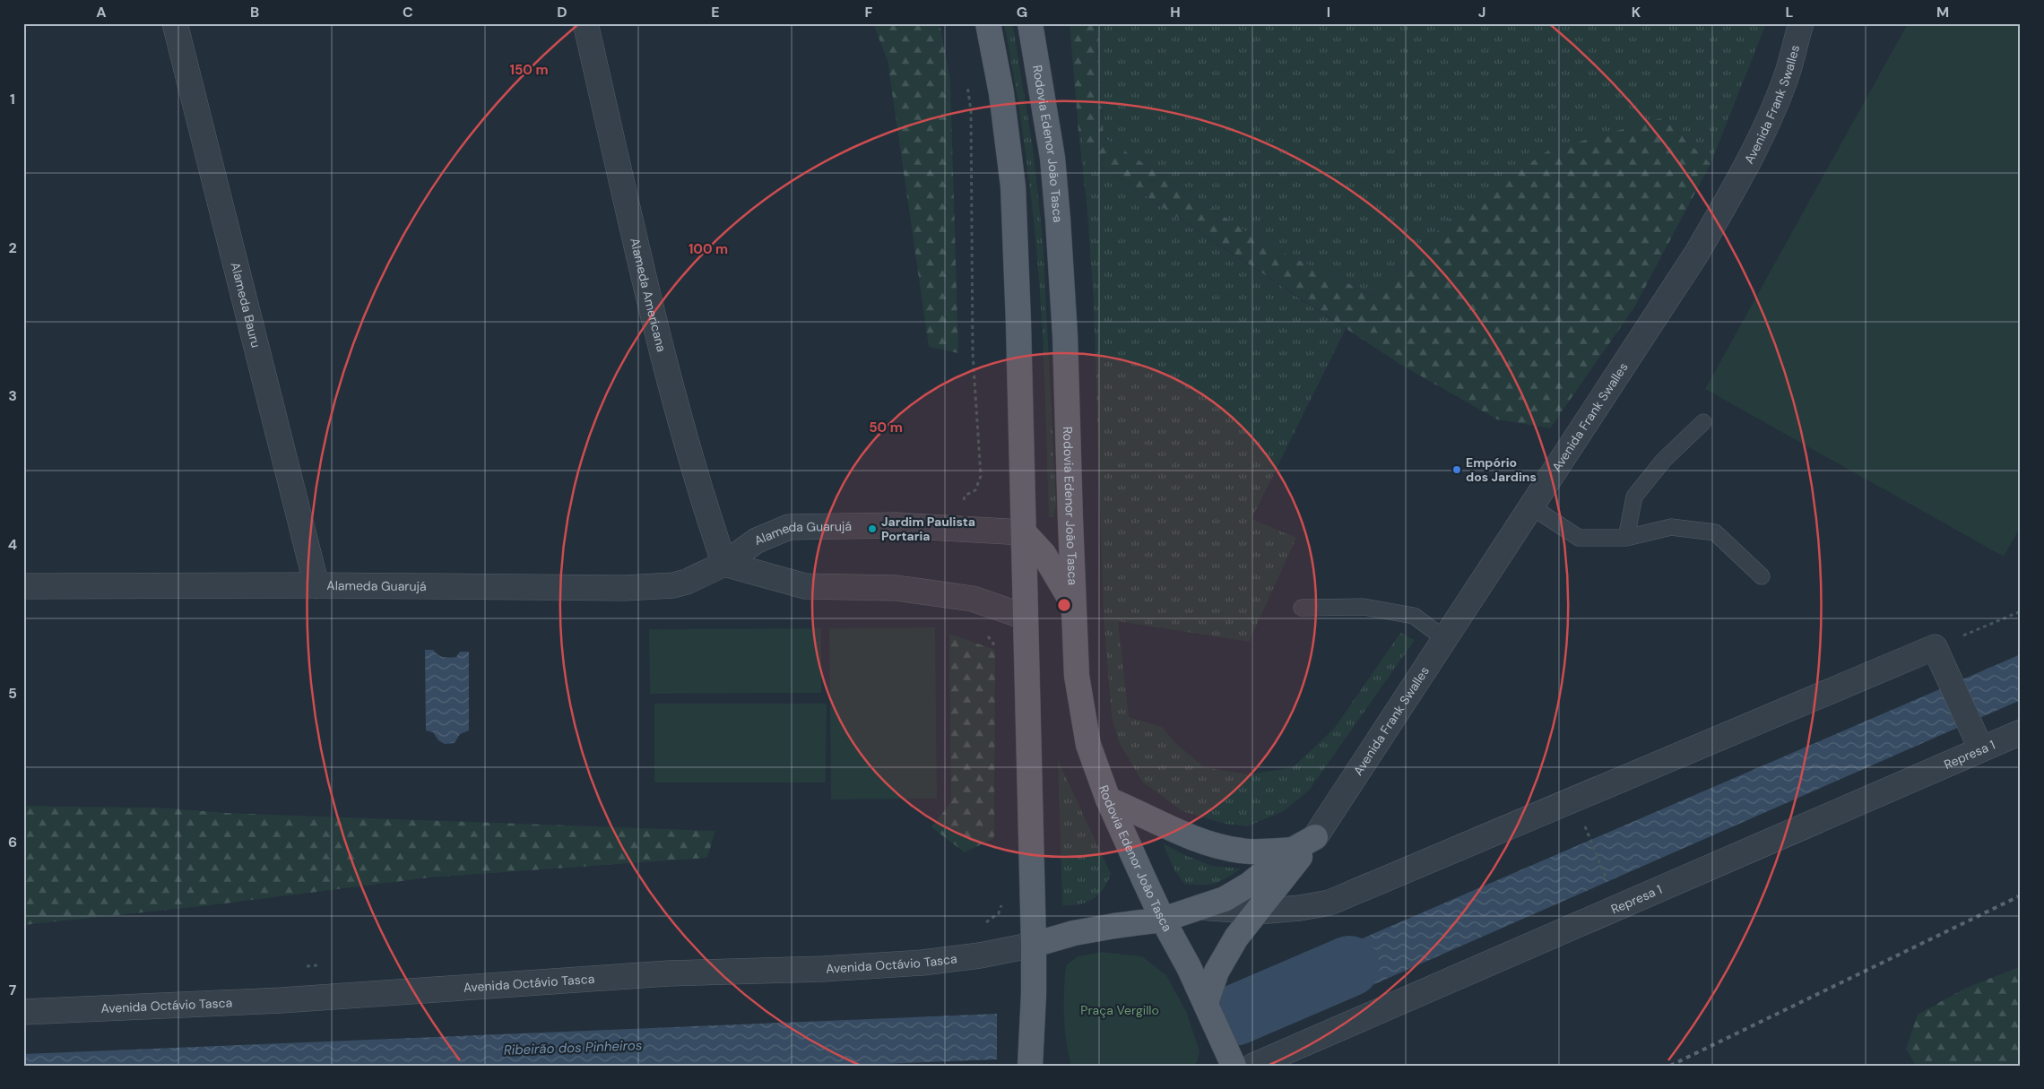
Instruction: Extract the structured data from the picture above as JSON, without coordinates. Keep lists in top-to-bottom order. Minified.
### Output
{"streets":{"main road":["Rodovia Edenor João Tasca"],"street":["Avenida Frank Swalles","Alameda Americana","Alameda Bauru","Alameda Guarujá","Represa 1","Avenida Octávio Tasca"]},"crossings":[["Alameda Americana","Alameda Guarujá"],["Alameda Bauru","Alameda Guarujá"]],"water":["Ribeirão dos Pinheiros"],"parks":["Praça Vergillo"],"places":["Empório dos Jardins","Jardim Paulista Portaria"],"grid":{"columns":["A","B","C","D","E","F","G","H","I","J","K","L","M"],"rows":["1","2","3","4","5","6","7"]},"rings":["150 m","100 m","50 m"]}
